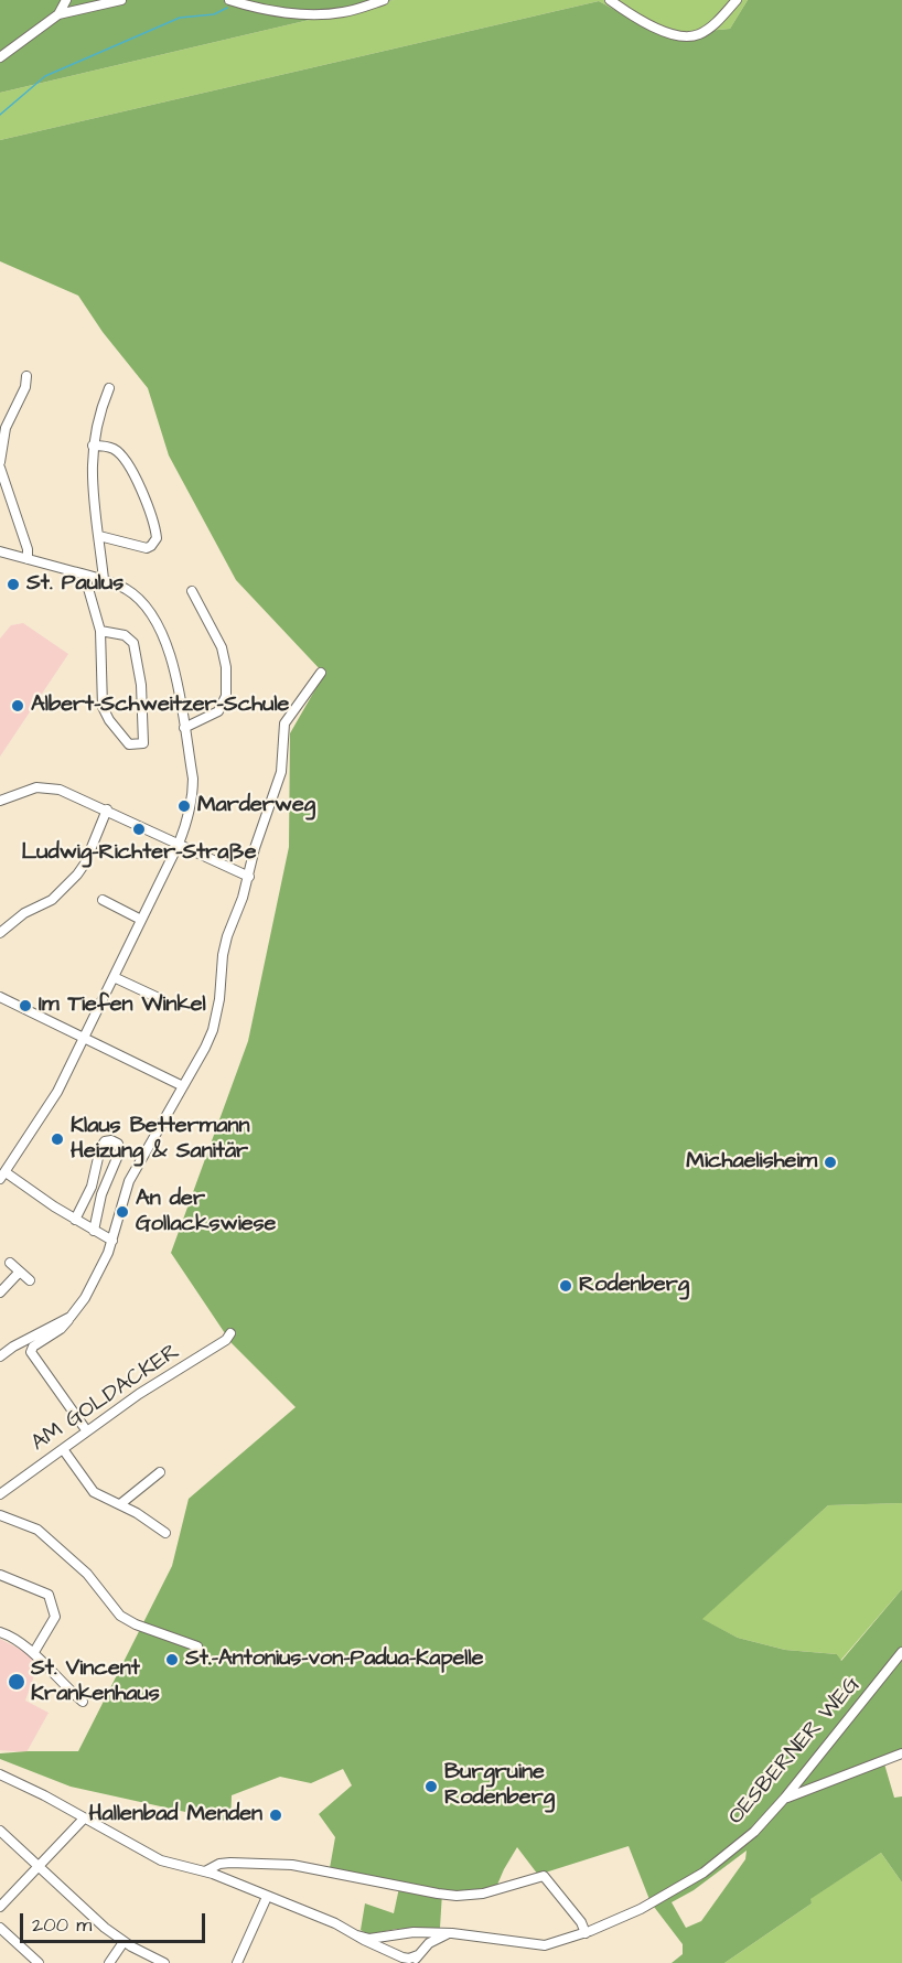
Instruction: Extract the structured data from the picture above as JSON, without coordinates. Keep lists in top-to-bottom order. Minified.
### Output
{"streets":{"street":["AM GOLDACKER","OESBERNER WEG"]},"places":["St. Paulus","Albert-Schweitzer-Schule","Marderweg","Ludwig-Richter-Straße","Im Tiefen Winkel","Klaus Bettermann Heizung & Sanitär","Michaelisheim","An der Gollackswiese","Rodenberg","St.-Antonius-von-Padua-Kapelle","St. Vincent Krankenhaus","Burgruine Rodenberg","Hallenbad Menden"],"scale_bar":"200 m"}
